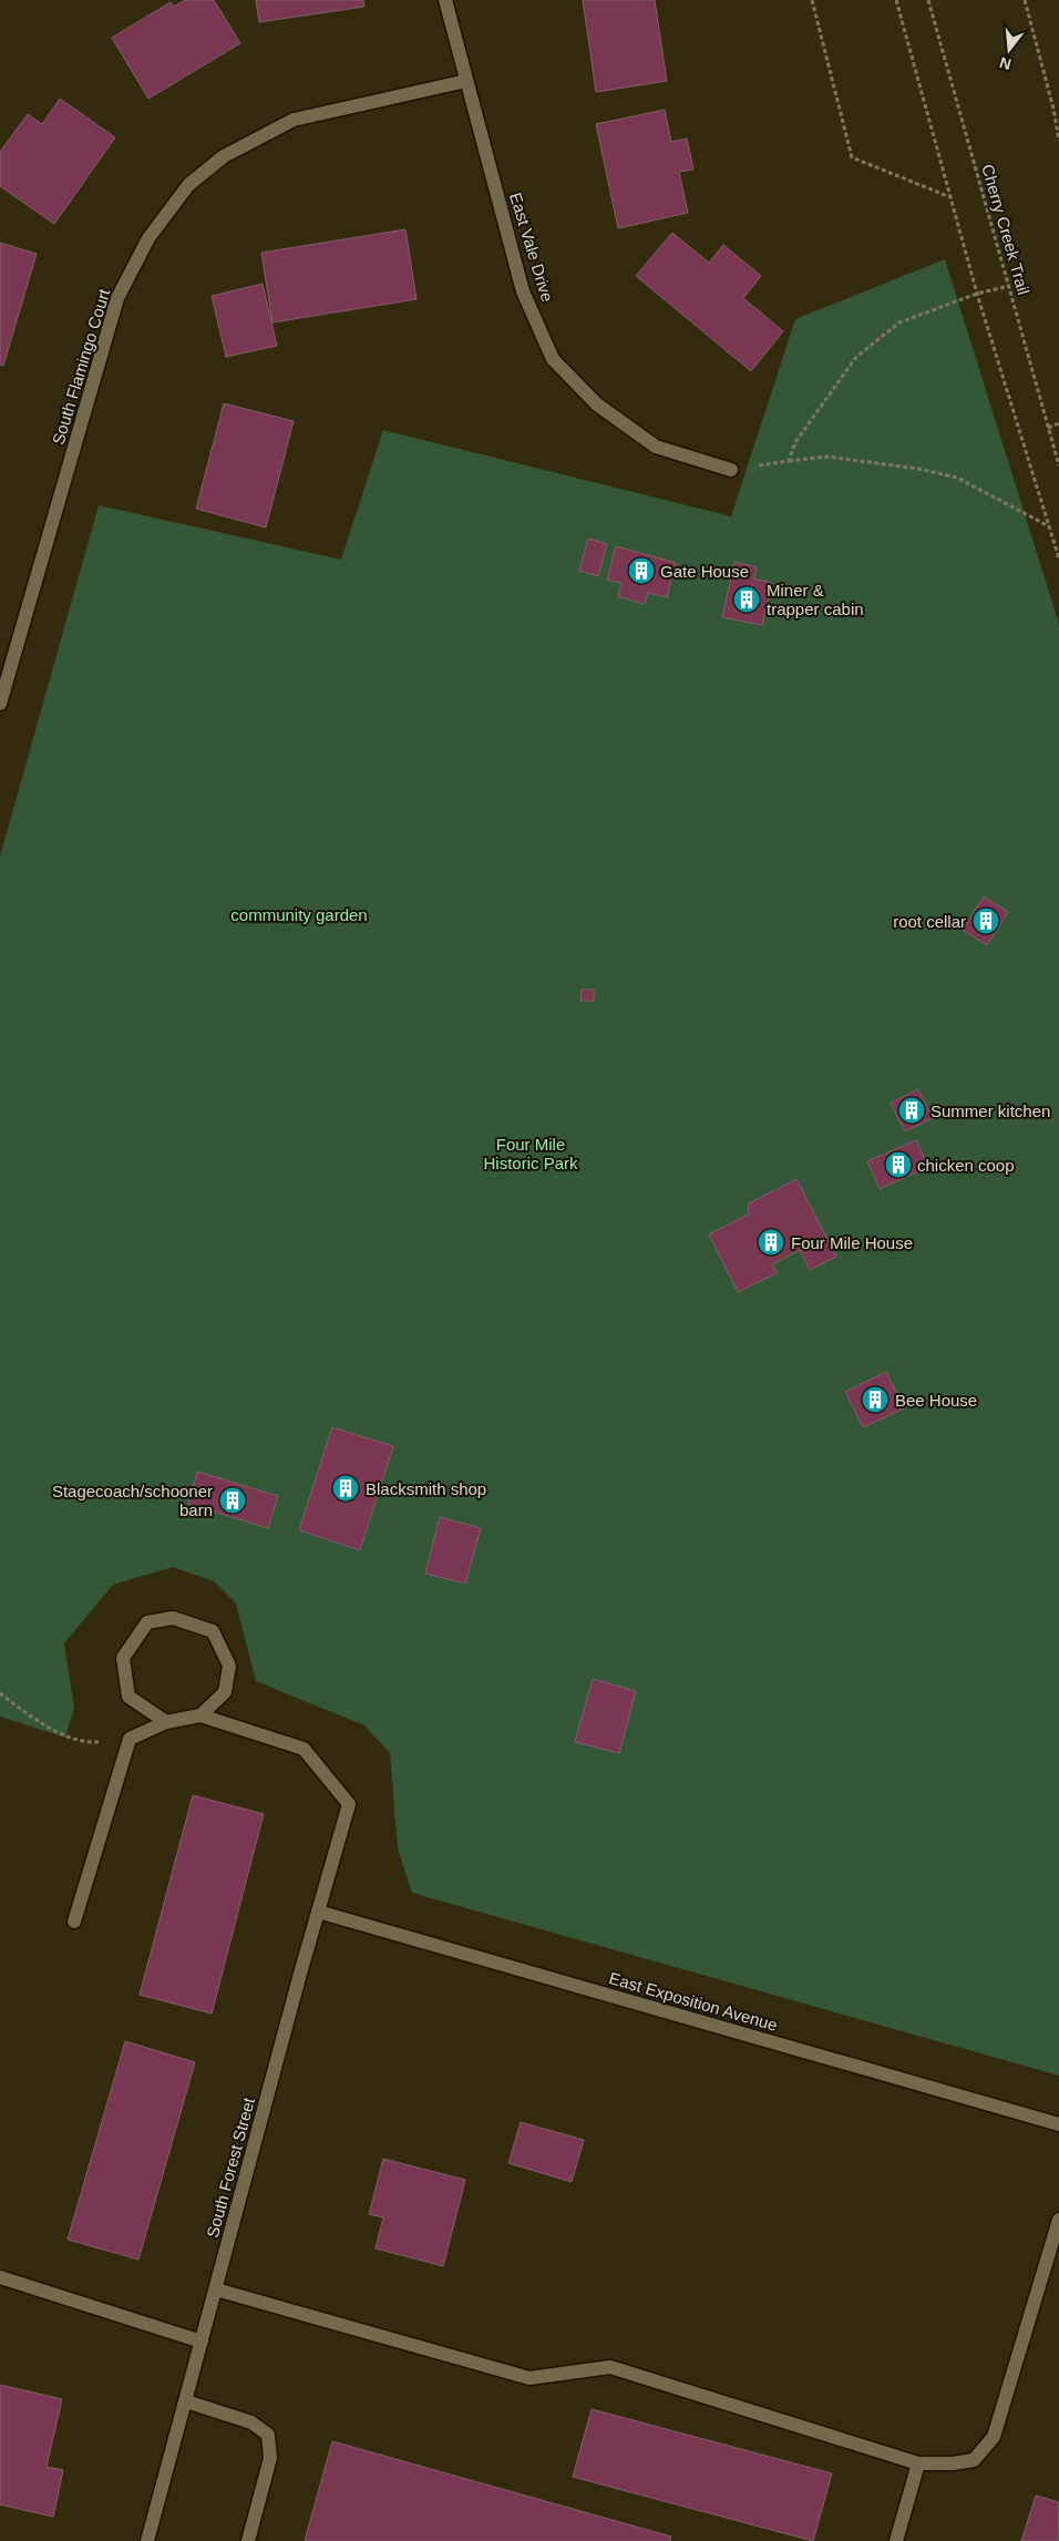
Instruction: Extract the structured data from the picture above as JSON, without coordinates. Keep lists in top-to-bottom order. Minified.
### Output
{"streets":{"street":["East Vale Drive","South Flamingo Court","East Exposition Avenue","South Forest Street"],"path":["Cherry Creek Trail"]},"crossings":[["East Vale Drive","South Flamingo Court"],["East Exposition Avenue","South Forest Street"]],"parks":["community garden","Four Mile Historic Park"],"places":{"building":["Gate House","Miner & trapper cabin","root cellar","Summer kitchen","chicken coop","Four Mile House","Bee House","Blacksmith shop","Stagecoach/schooner barn"]},"north":"bottom"}
